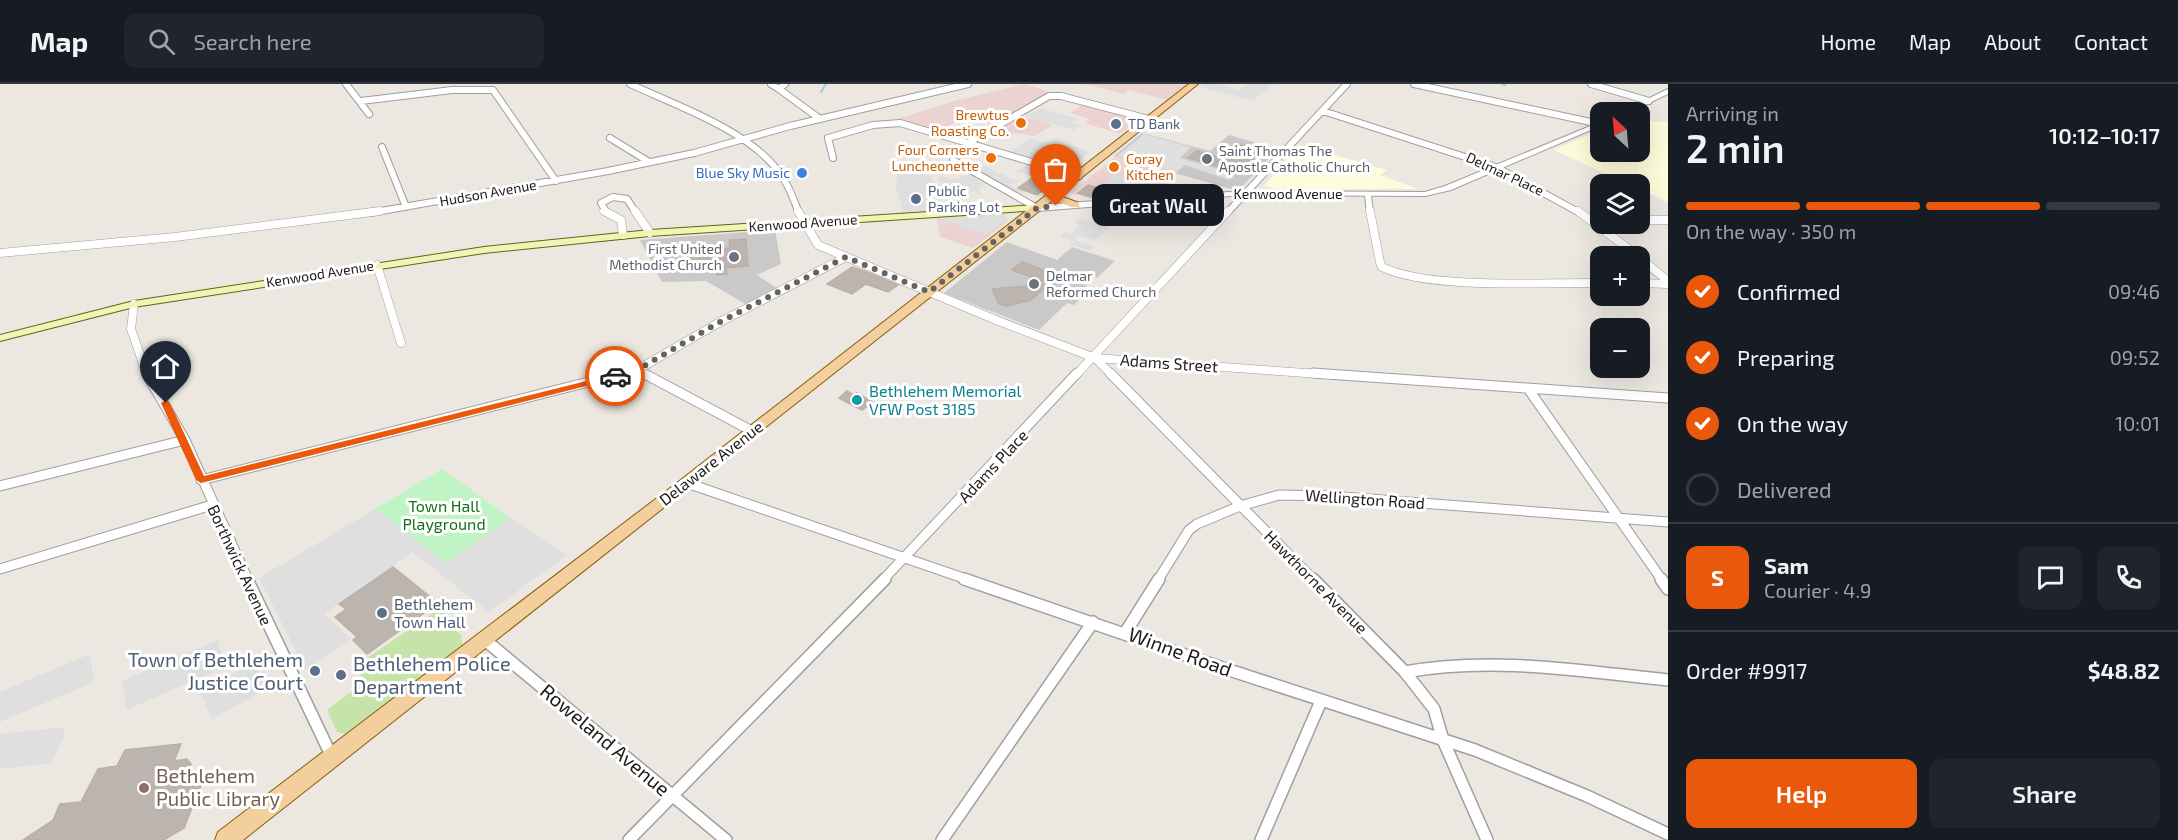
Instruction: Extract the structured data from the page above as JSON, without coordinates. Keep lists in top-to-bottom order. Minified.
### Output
{"streets":{"main road":["Kenwood Avenue","Delaware Avenue"],"street":["Delmar Place","Hudson Avenue","Adams Street","Adams Place","Wellington Road","Borthwick Avenue","Hawthorne Avenue","Winne Road","Roweland Avenue"]},"crossings":[["Delmar Place","Kenwood Avenue"],["Delmar Place","Adams Place"],["Hudson Avenue","Adams Street"],["Kenwood Avenue","Adams Street"],["Kenwood Avenue","Delaware Avenue"],["Kenwood Avenue","Adams Place"],["Kenwood Avenue","Borthwick Avenue"],["Adams Street","Delaware Avenue"],["Adams Street","Adams Place"],["Adams Street","Hawthorne Avenue"],["Delaware Avenue","Borthwick Avenue"],["Delaware Avenue","Winne Road"],["Delaware Avenue","Roweland Avenue"],["Adams Place","Hawthorne Avenue"],["Adams Place","Winne Road"],["Adams Place","Roweland Avenue"],["Wellington Road","Hawthorne Avenue"],["Wellington Road","Winne Road"],["Hawthorne Avenue","Winne Road"]],"parks":["Town Hall Playground"],"places":["Brewtus Roasting Co.","TD Bank","Four Corners Luncheonette","Saint Thomas The Apostle Catholic Church","Coray Kitchen","Blue Sky Music","Public Parking Lot","Great Wall","First United Methodist Church","Delmar Reformed Church","Bethlehem Memorial VFW Post 3185","Bethlehem Town Hall","Town of Bethlehem Justice Court","Bethlehem Police Department","Bethlehem Public Library"],"north":"top left","page":{"header":"Map","search":"Search here","nav":["Home","Map","About","Contact"],"heading":["2 min","Arriving in","10:12–10:17"],"panel":["Sam","Courier · 4.9","Order #9917","$48.82"],"map_buttons":["+","−"],"bubble":"Great Wall","bar":"On the way · 350 m","list":[["Confirmed","09:46"],["Preparing","09:52"],["On the way","10:01"],"Delivered"],"round":"S","buttons":["Help","Share"]}}
